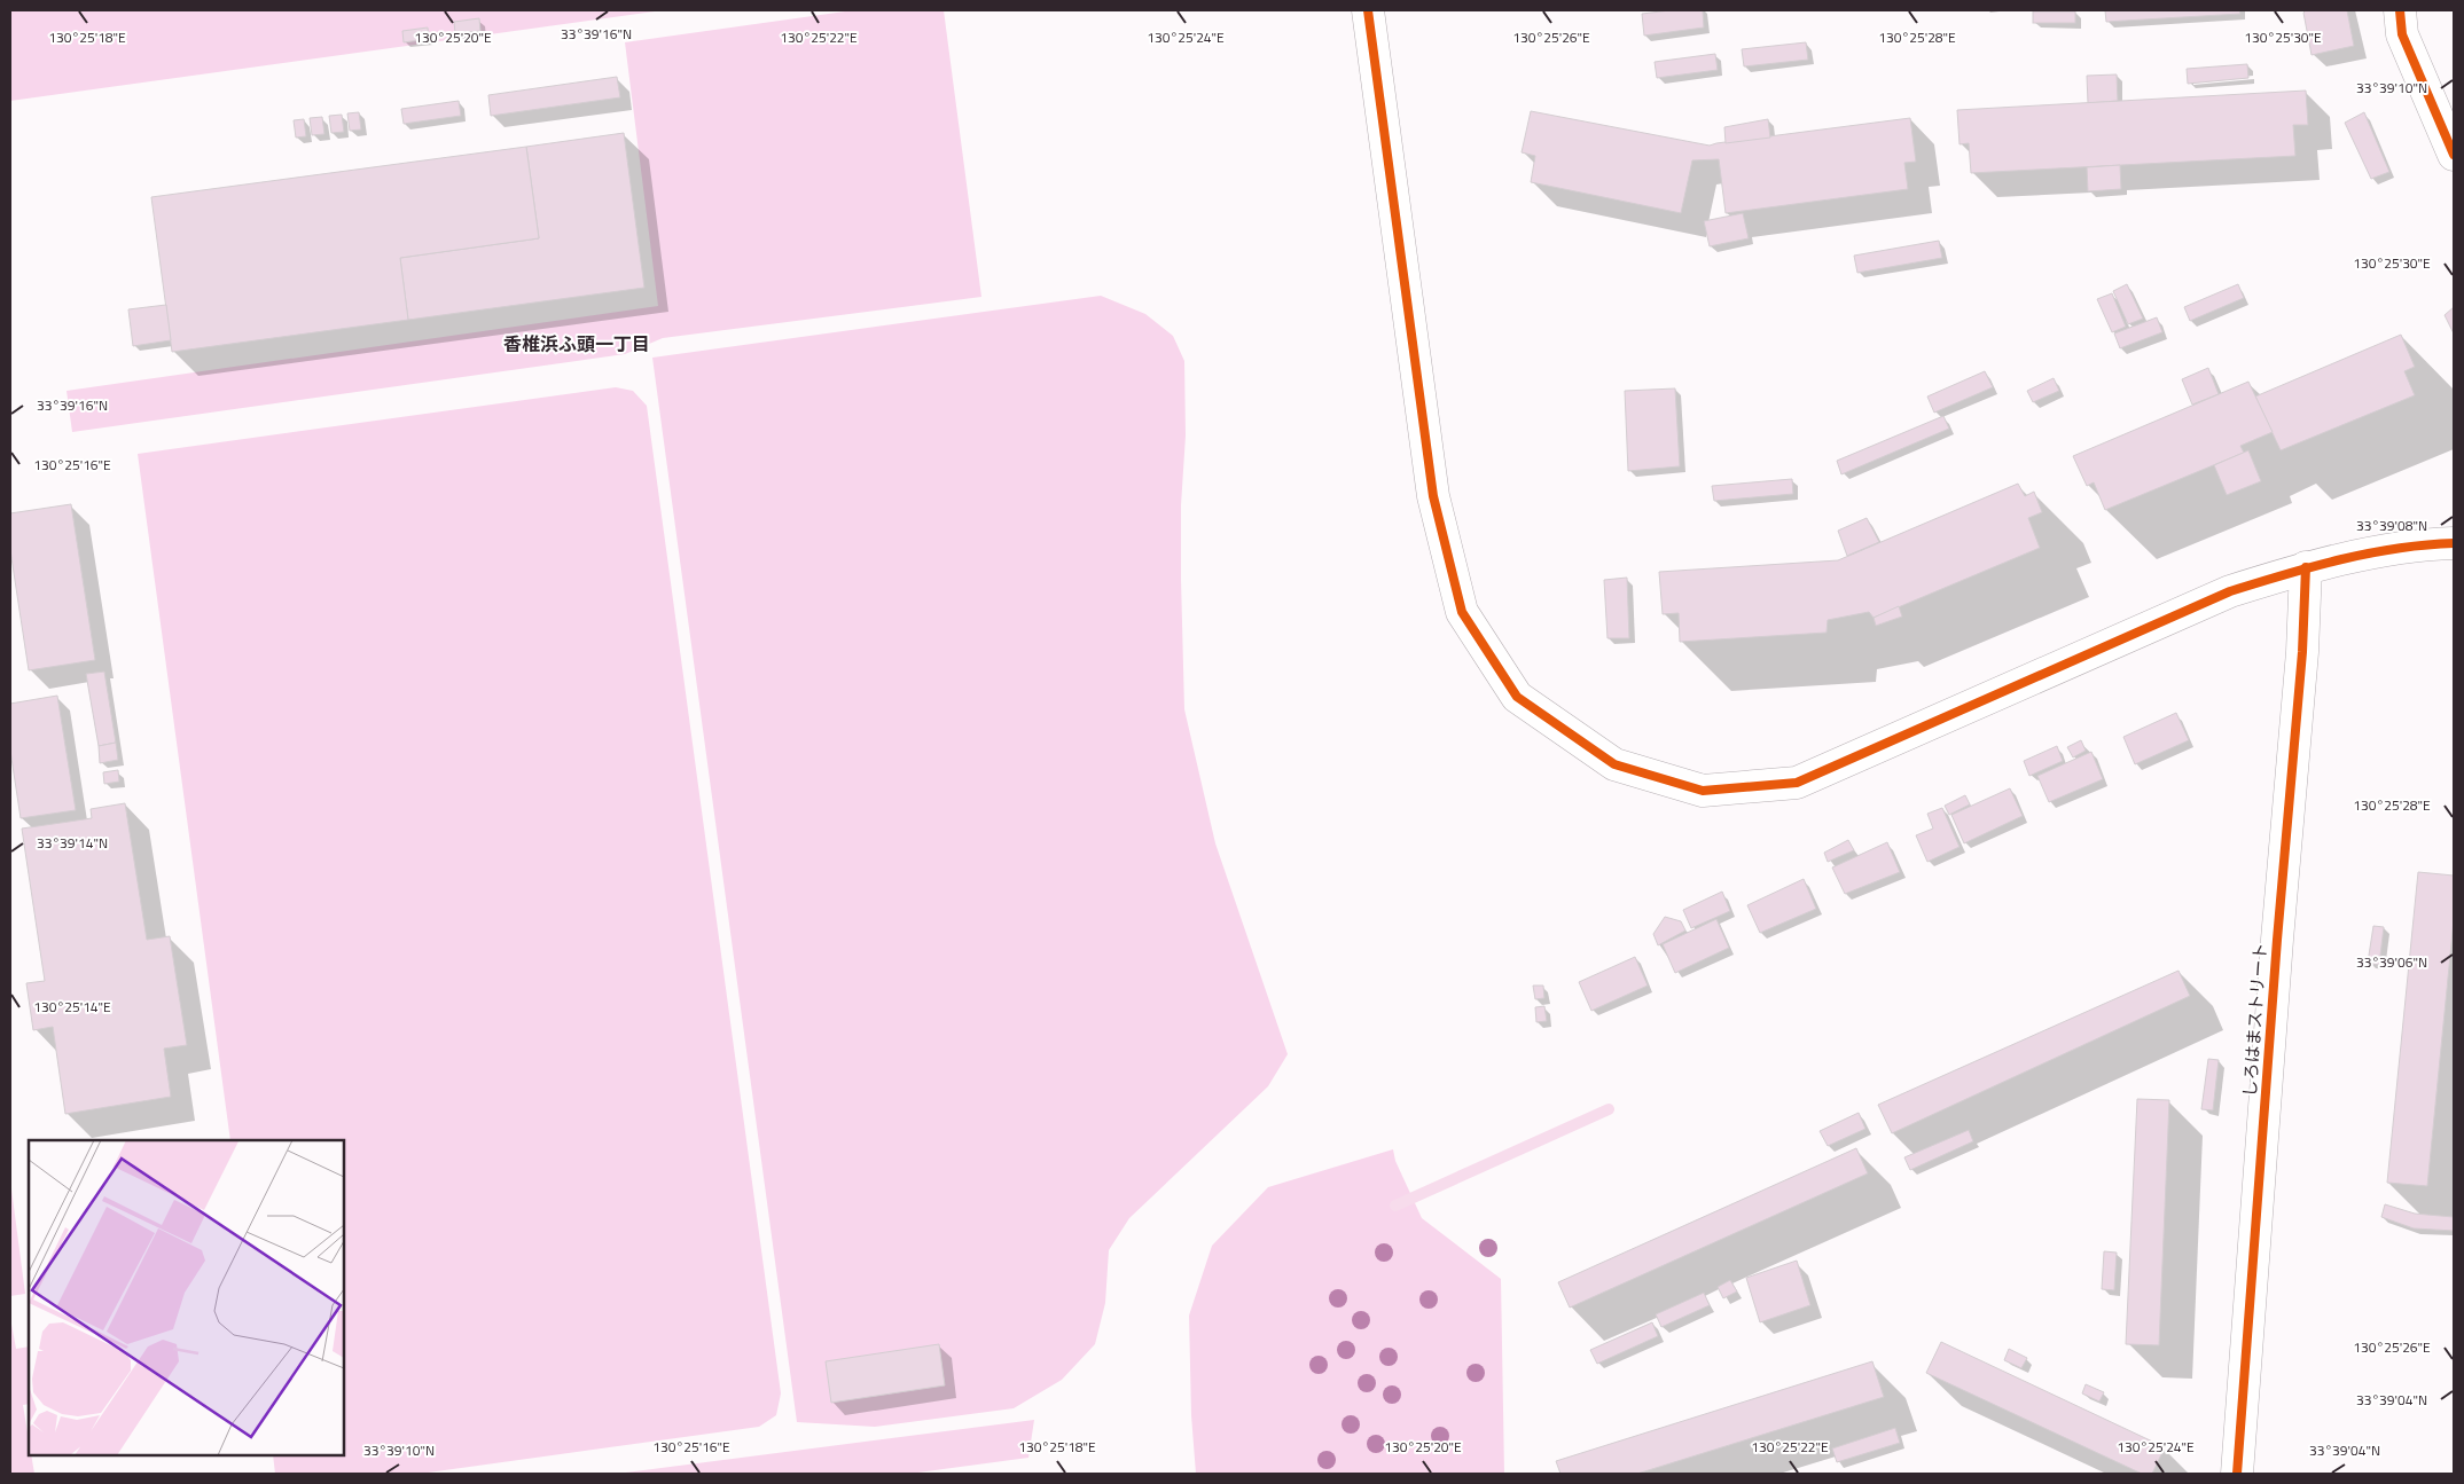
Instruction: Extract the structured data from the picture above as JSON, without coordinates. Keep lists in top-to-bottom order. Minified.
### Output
{"streets":{"street":["しろはまストリート"]},"districts":["香椎浜ふ頭一丁目"],"coordinates":["33°39'16\"N","130°25'30\"E","130°25'18\"E","130°25'20\"E","130°25'22\"E","130°25'24\"E","130°25'26\"E","130°25'28\"E","33°39'10\"N","130°25'16\"E","33°39'08\"N","33°39'14\"N","33°39'06\"N","130°25'14\"E","33°39'04\"N"]}
